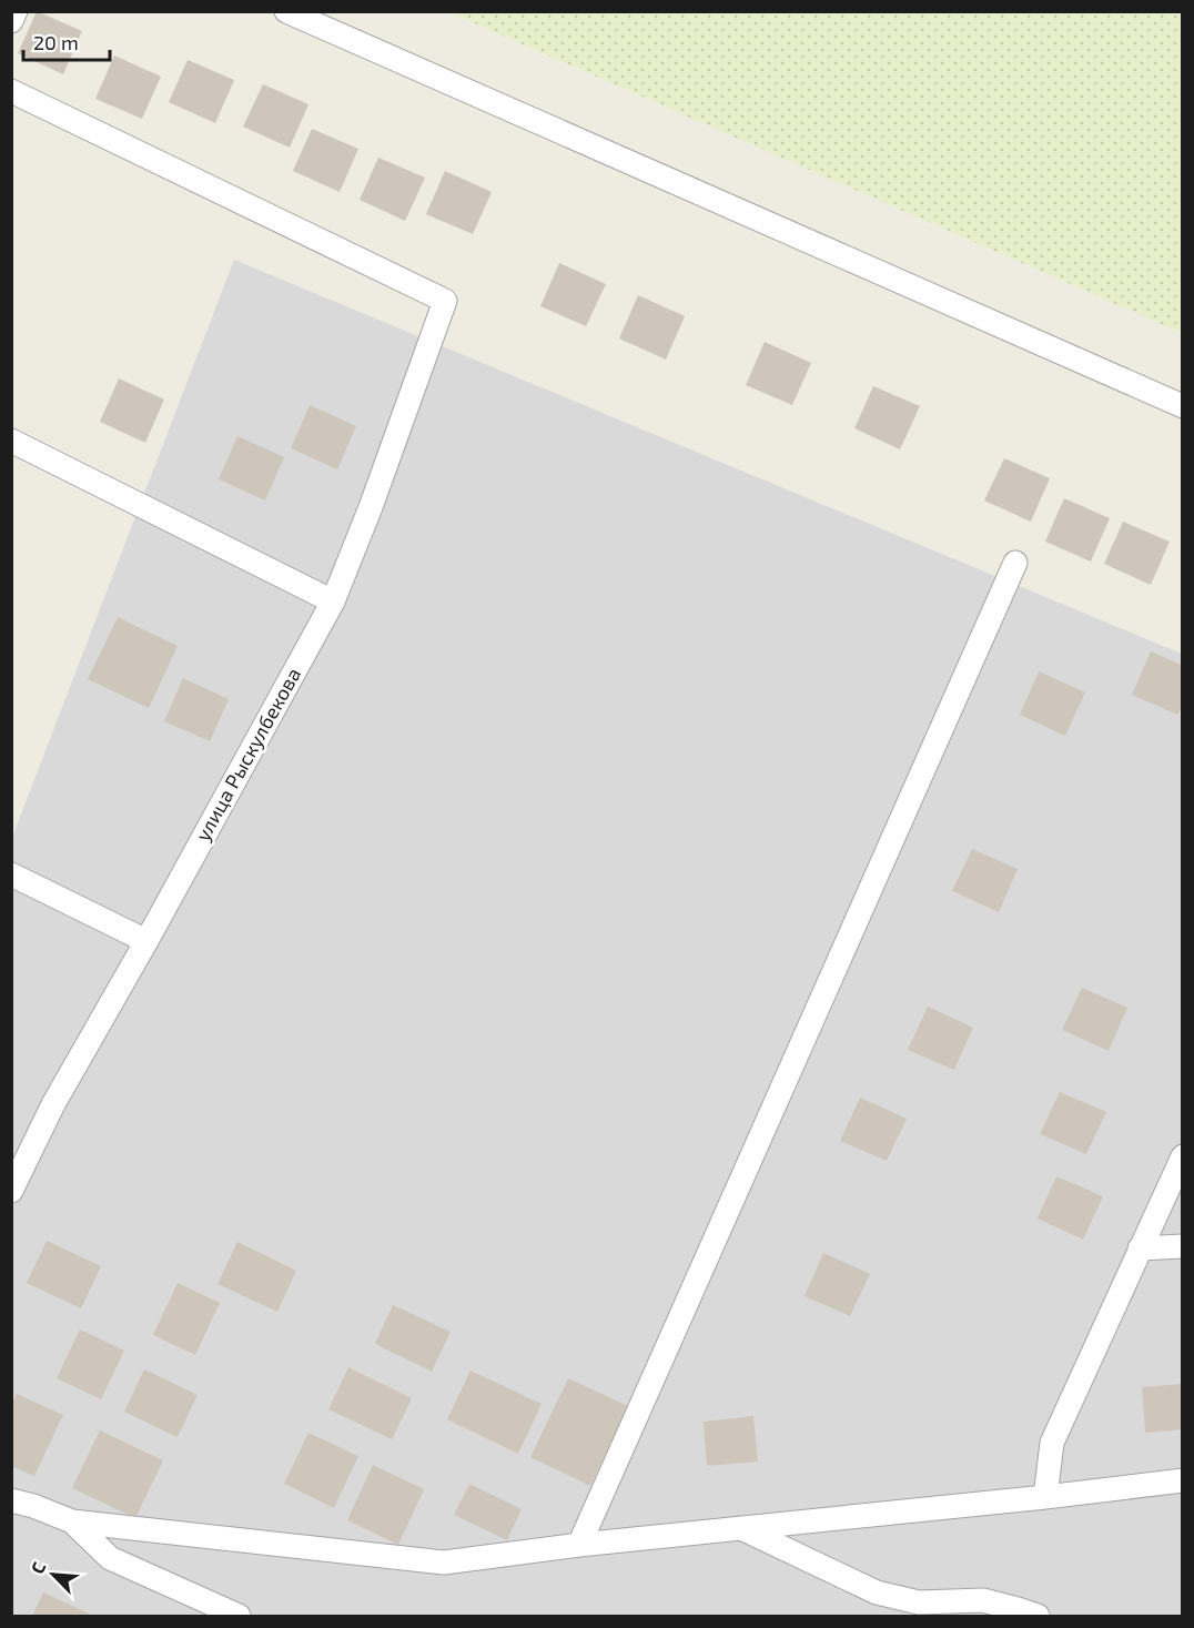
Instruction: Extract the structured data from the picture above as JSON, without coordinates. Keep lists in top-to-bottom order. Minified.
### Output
{"streets":{"street":["улица Рыскулбекова"]},"scale_bar":"20 m","north":"top left"}
